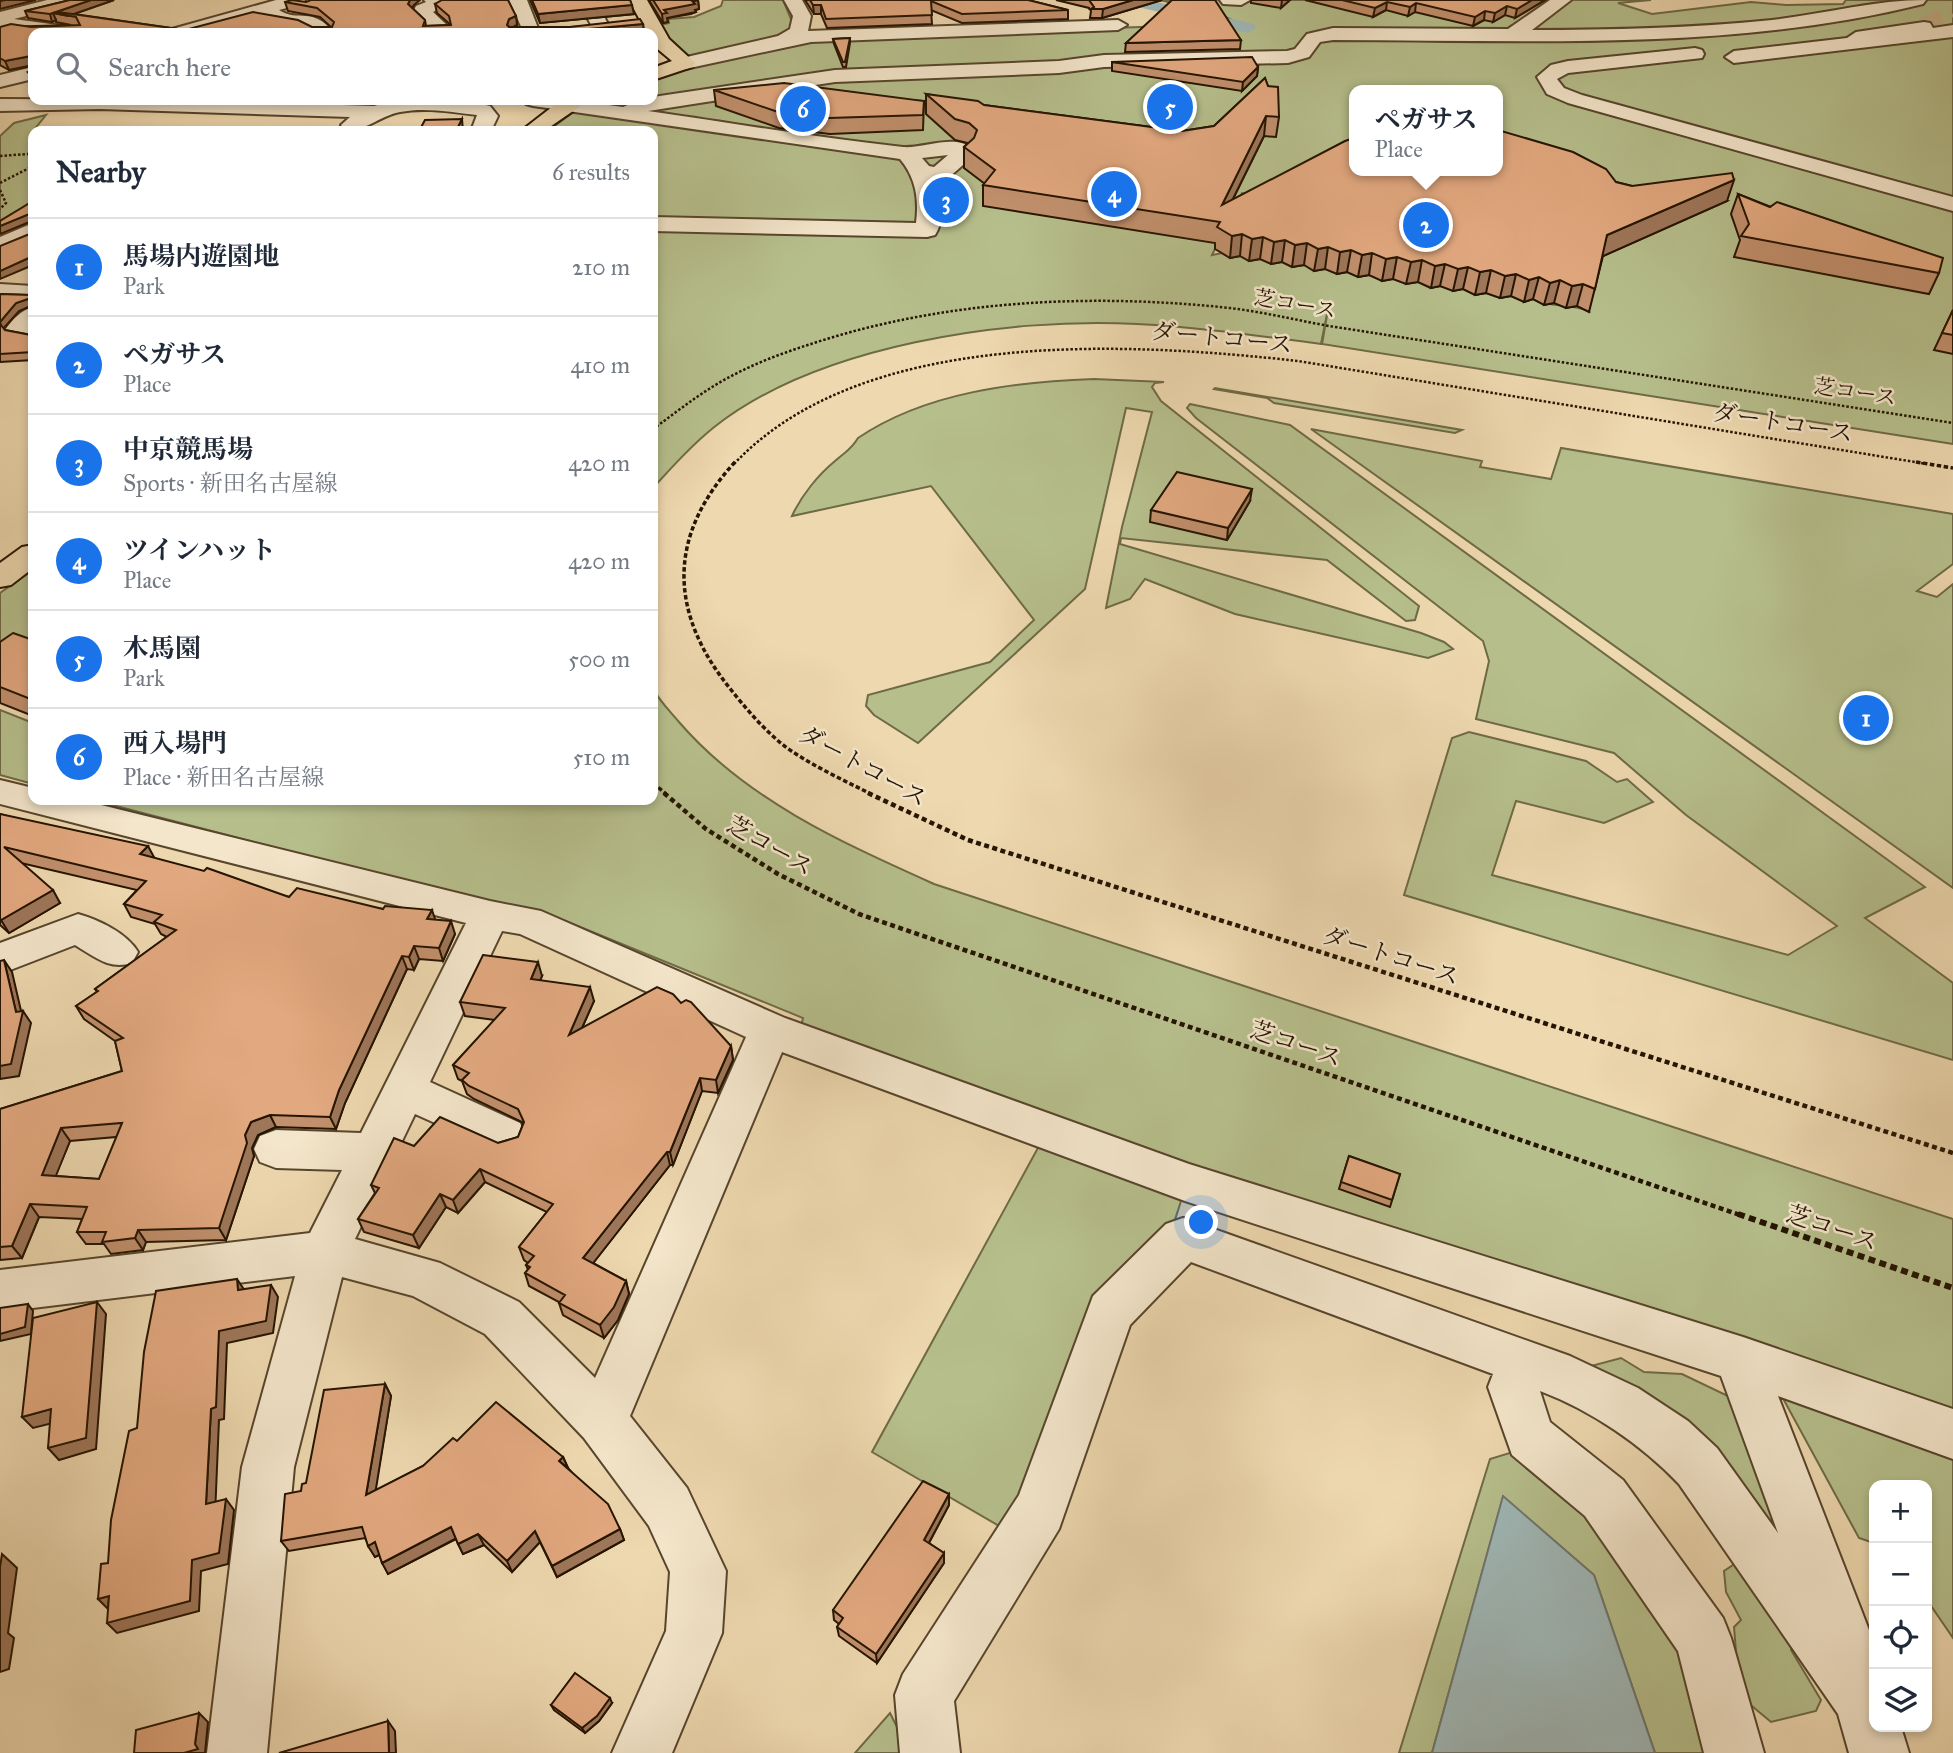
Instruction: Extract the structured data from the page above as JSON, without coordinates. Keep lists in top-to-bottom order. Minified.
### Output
{"streets":{"path":["芝コース","ダートコース"]},"page":{"search":"Search here","pins":["5","6","4","3","2","1"],"popup":["ペガサス","Place"],"heading":["Nearby","6 results"],"list":[{"mark":"1","name":"馬場内遊園地","note":"Park","value":"210 m"},{"mark":"2","name":"ペガサス","note":"Place","value":"410 m"},{"mark":"3","name":"中京競馬場","note":"Sports · 新田名古屋線","value":"420 m"},{"mark":"4","name":"ツインハット","note":"Place","value":"420 m"},{"mark":"5","name":"木馬園","note":"Park","value":"500 m"},{"mark":"6","name":"西入場門","note":"Place · 新田名古屋線","value":"510 m"}],"map_buttons":["+","−"]}}
